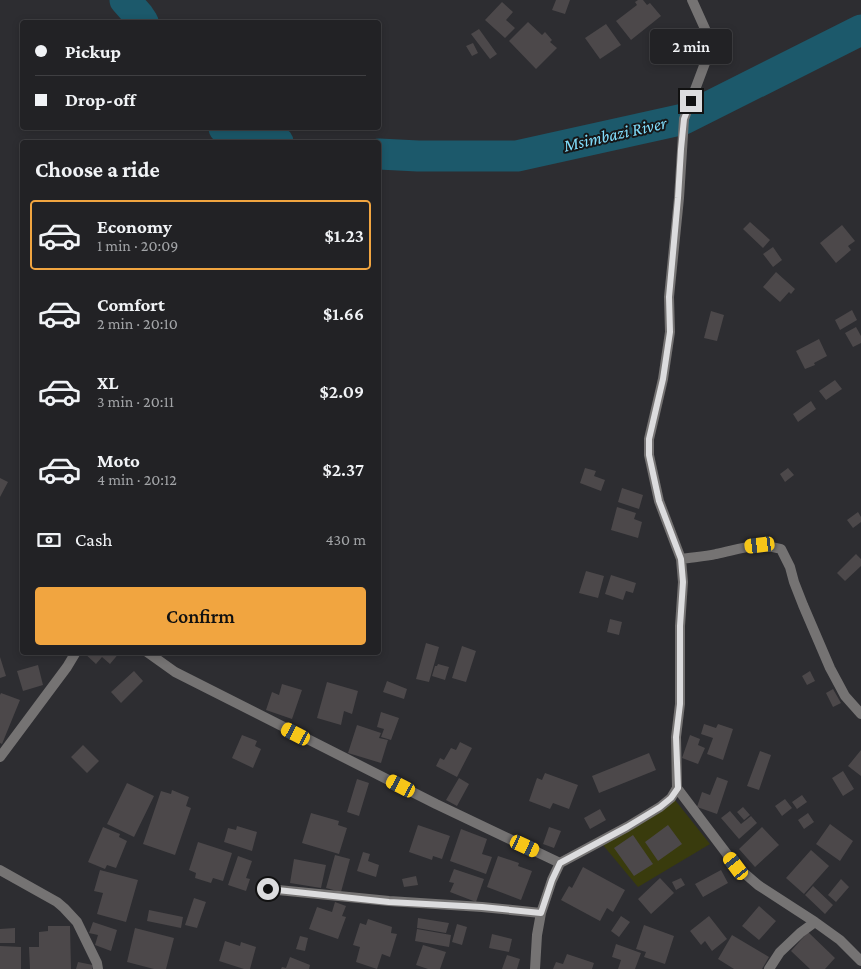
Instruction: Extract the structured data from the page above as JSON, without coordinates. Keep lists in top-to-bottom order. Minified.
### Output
{"water":["Msimbazi River"],"page":{"banner":["Pickup","Drop-off"],"bubble":"2 min","heading":"Choose a ride","list":[{"name":"Economy","note":"1 min · 20:09","value":"$1.23"},{"name":"Comfort","note":"2 min · 20:10","value":"$1.66"},{"name":"XL","note":"3 min · 20:11","value":"$2.09"},{"name":"Moto","note":"4 min · 20:12","value":"$2.37"}],"pay":["Cash","430 m"],"buttons":"Confirm"}}
